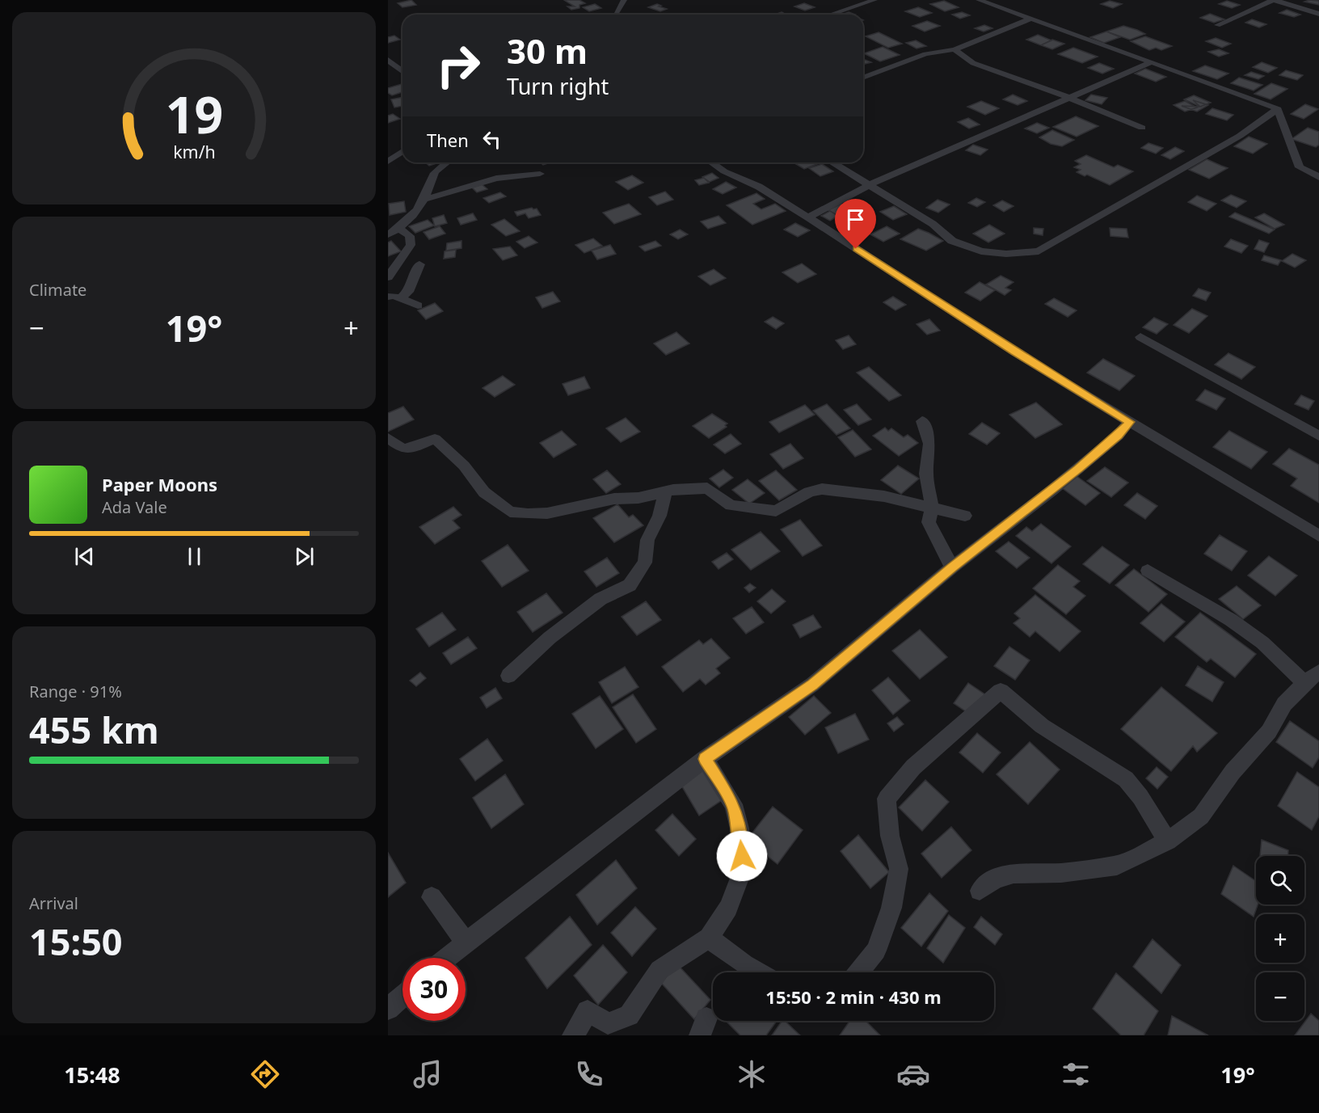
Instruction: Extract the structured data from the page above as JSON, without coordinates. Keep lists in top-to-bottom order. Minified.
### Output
{"page":{"turn":["30 m","Turn right"],"then":"Then","tile":["Climate",["Range · 91%","455 km"],["Arrival","15:50"]],"heat":["−","19°","+"],"song":["Paper Moons","Ada Vale"],"map_buttons":["+","−"],"limit":"30","trip":"15:50 · 2 min · 430 m","tabs":["15:48","19°"],"gauge":["19","km/h"]}}
